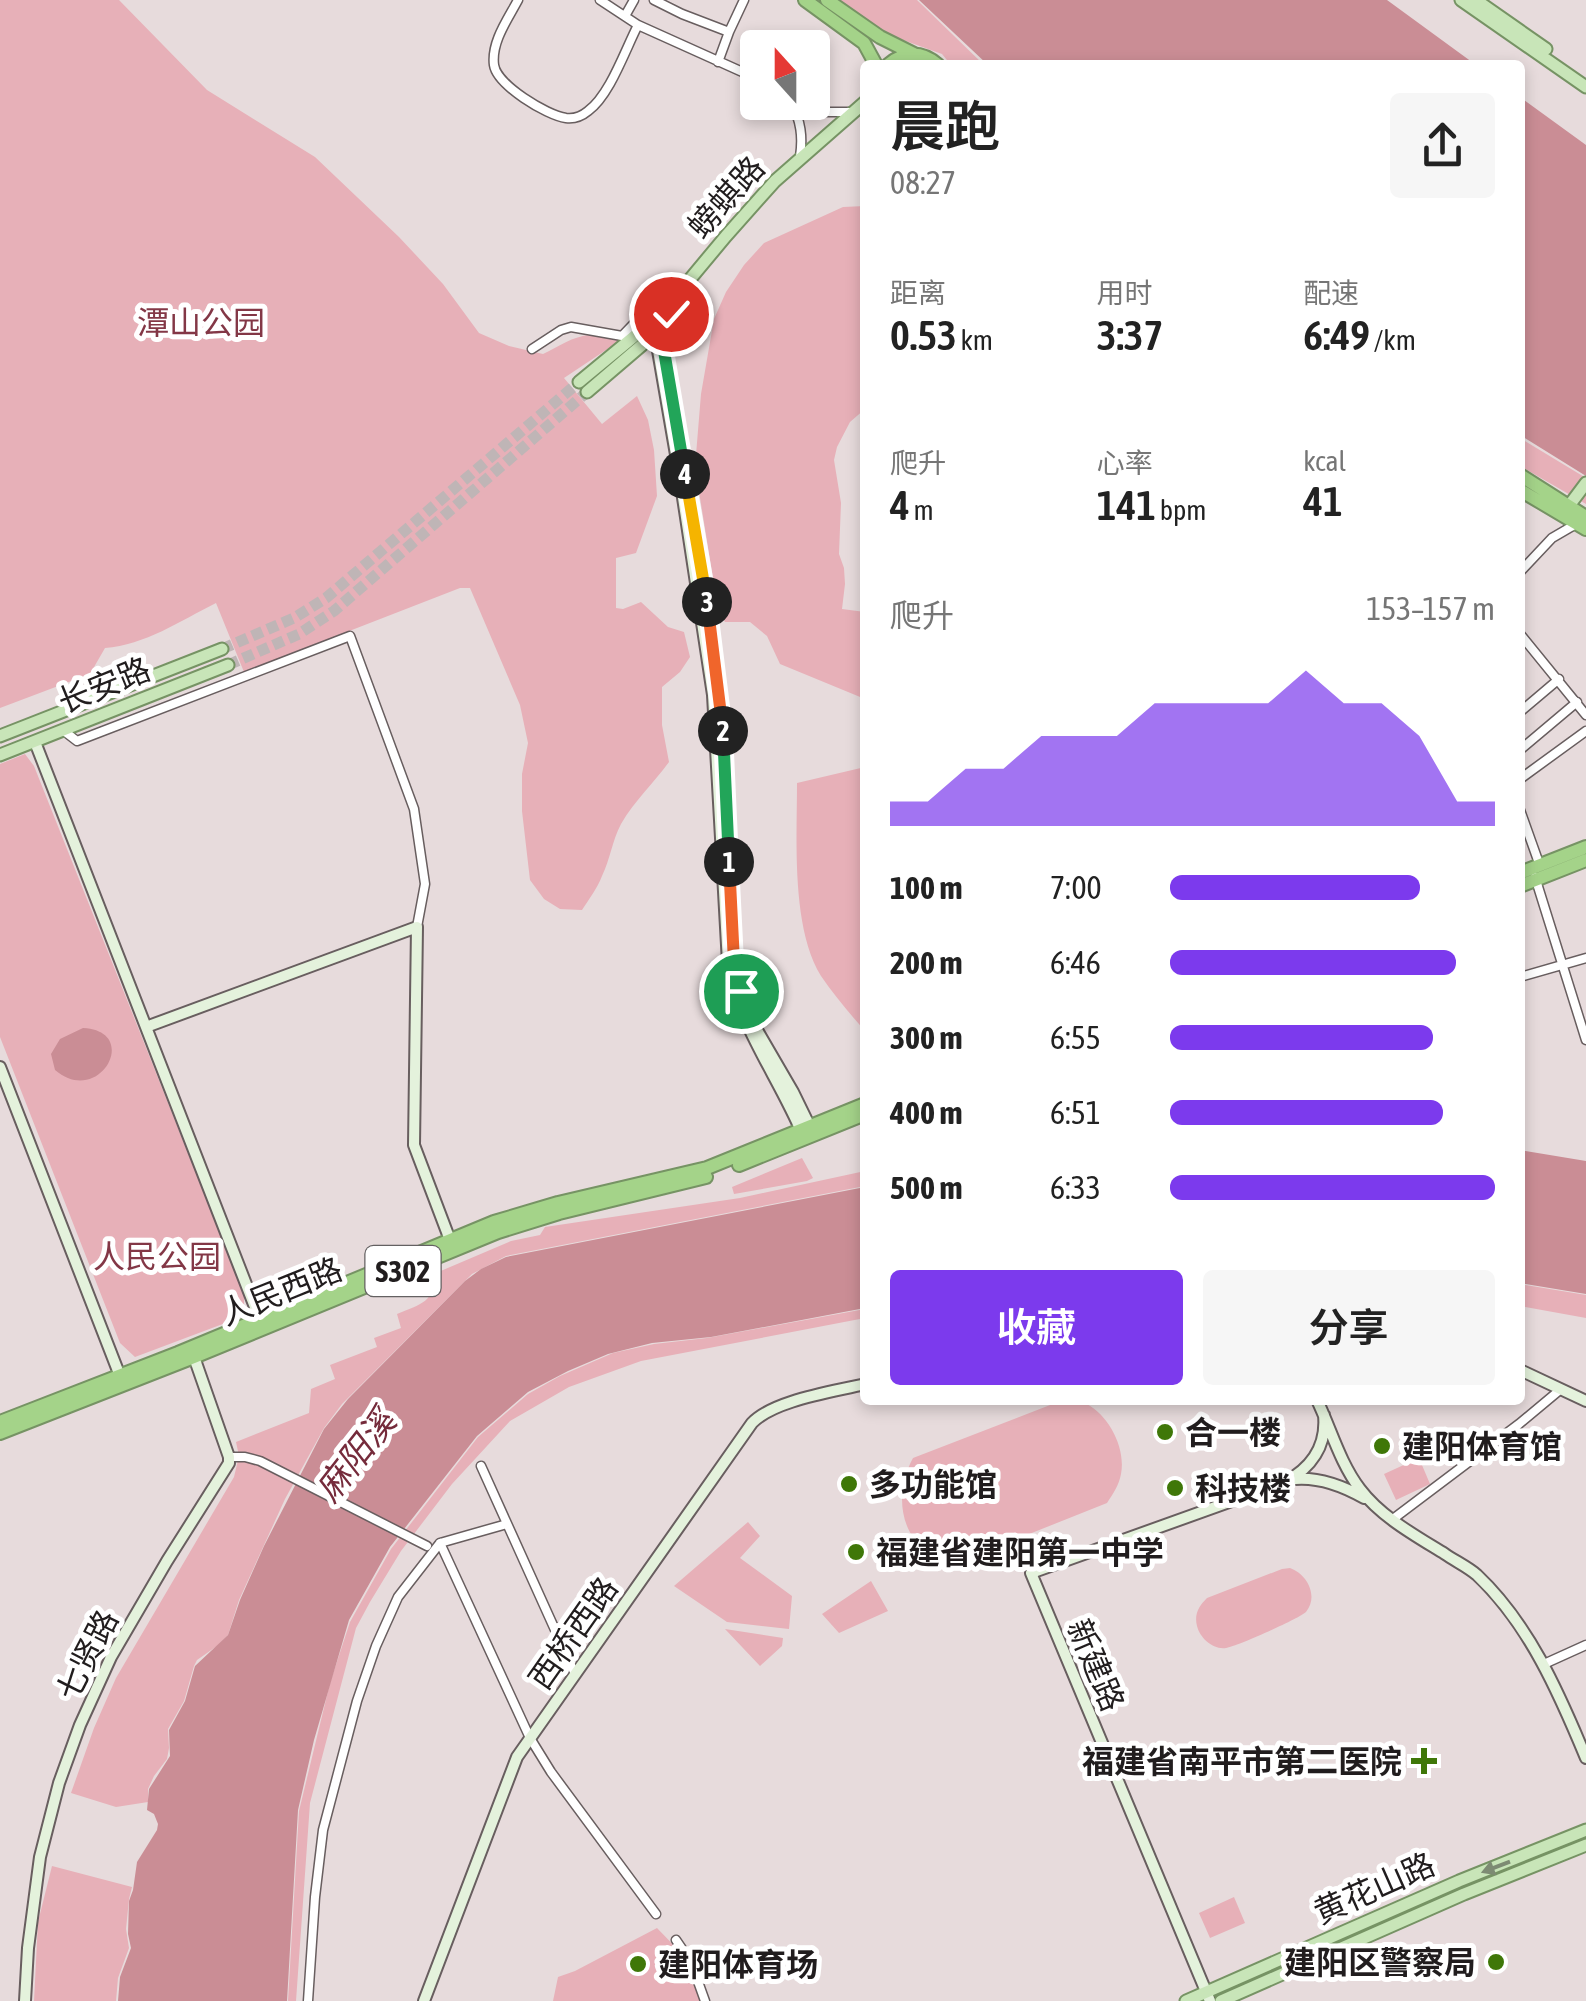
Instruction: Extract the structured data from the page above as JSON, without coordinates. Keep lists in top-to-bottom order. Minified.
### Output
{"streets":{"highway":["S302","人民西路"],"main road":["螃蜞路","长安路","黄花山路"],"street":["西桥西路","七贤路","新建路"]},"crossings":[["S302","人民西路"],["新建路","黄花山路"]],"water":["麻阳溪"],"parks":["潭山公园","人民公园"],"places":{"other":["合一楼","建阳体育馆","多功能馆","科技楼","福建省建阳第一中学","建阳区警察局","建阳体育场"],"health":["福建省南平市第二医院"]},"north":"top","page":{"heading":["晨跑","08:27"],"stats":[["距离","0.53 km"],["用时","3:37"],["配速","6:49 /km"],["爬升","4 m"],["心率","141 bpm"],["kcal","41"]],"pins":["4","3","2","1"],"chart":["爬升","153–157 m"],"list":[{"name":"100 m","note":"7:00"},{"name":"200 m","note":"6:46"},{"name":"300 m","note":"6:55"},{"name":"400 m","note":"6:51"},{"name":"500 m","note":"6:33"}],"buttons":["收藏","分享"]}}
